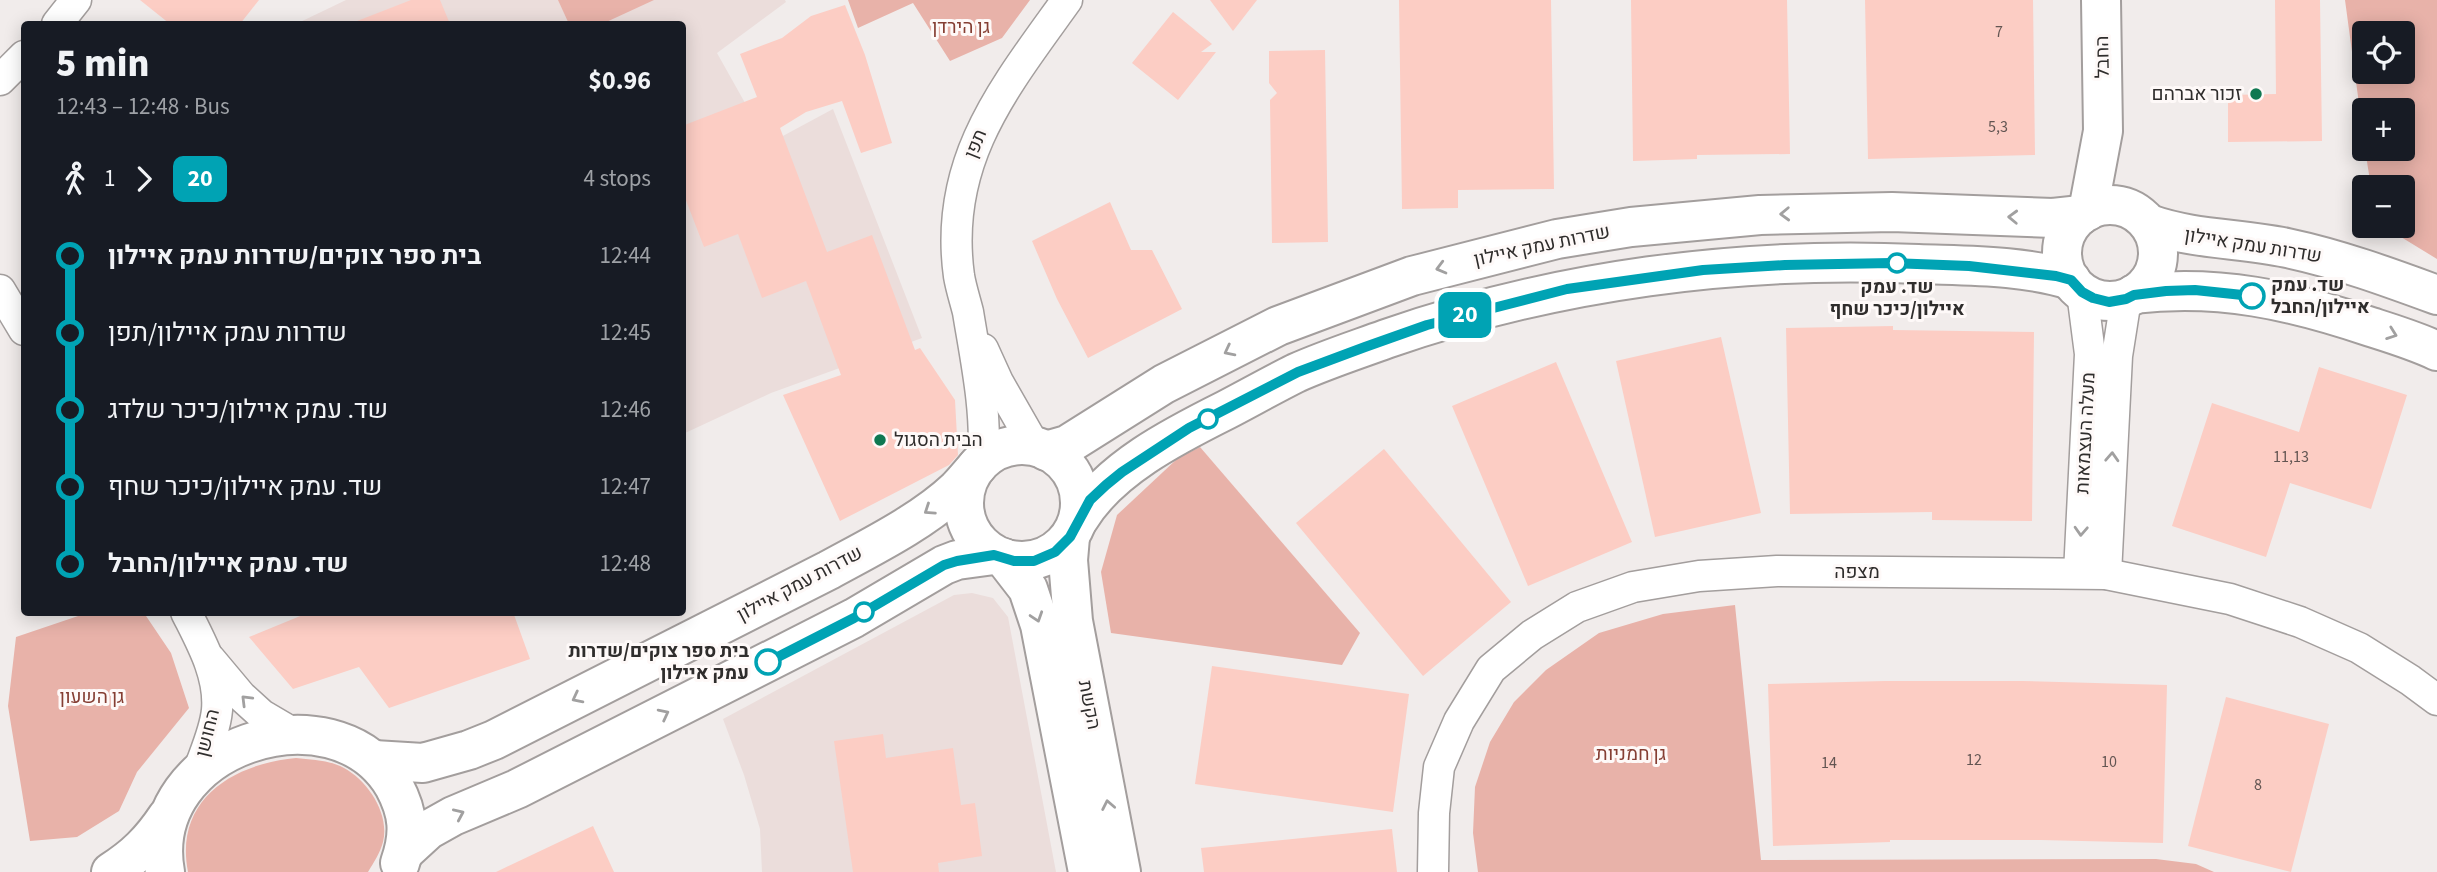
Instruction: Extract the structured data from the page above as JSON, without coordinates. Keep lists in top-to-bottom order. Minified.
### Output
{"streets":{"main road":["החבל","שדרות עמק איילון","הקשת"],"street":["תפן","מעלה העצמאות","מצפה","החושן"]},"crossings":[["החבל","שדרות עמק איילון"],["החבל","מעלה העצמאות"],["תפן","שדרות עמק איילון"],["תפן","הקשת"],["שדרות עמק איילון","מעלה העצמאות"],["שדרות עמק איילון","הקשת"],["מעלה העצמאות","מצפה"]],"one_way":["החושן"],"parks":["גן הירדן","גן השעון","גן חמניות"],"places":["זכור אברהם","שד. עמק איילון/כיכר שחף","שד. עמק איילון/החבל","הבית הסגול","בית ספר צוקים/שדרות עמק איילון"],"lines":["bus line 20"],"house_numbers":["7","5,3","11,13","12","10","14","8"],"page":{"on_map":"20","map_buttons":["+","−"],"heading":["5 min","12:43 – 12:48 · Bus","$0.96"],"legs":["1","20","4 stops"],"list":[{"name":"בית ספר צוקים/שדרות עמק איילון","value":"12:44"},{"name":"שדרות עמק איילון/תפן","value":"12:45"},{"name":"שד. עמק איילון/כיכר שלדג","value":"12:46"},{"name":"שד. עמק איילון/כיכר שחף","value":"12:47"},{"name":"שד. עמק איילון/החבל","value":"12:48"}]}}
